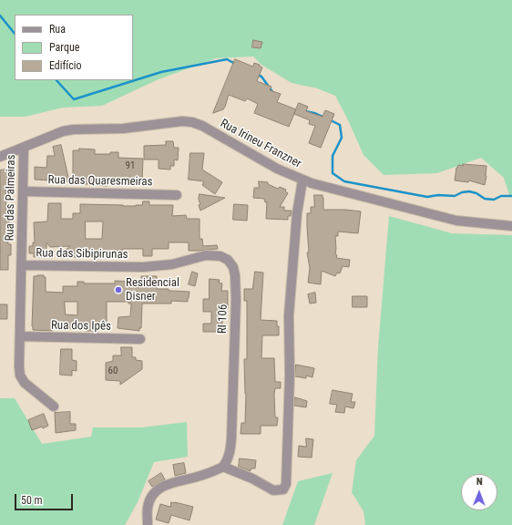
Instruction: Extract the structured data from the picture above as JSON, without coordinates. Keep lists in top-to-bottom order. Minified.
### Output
{"streets":{"street":["Rua Irineu Franzner","Rua das Quaresmeiras","Rua das Palmeiras","Rua das Sibipirunas","RI 106","Rua dos Ipês"]},"crossings":[["Rua Irineu Franzner","Rua das Palmeiras"],["Rua das Quaresmeiras","Rua das Palmeiras"],["Rua das Palmeiras","Rua das Sibipirunas"],["Rua das Palmeiras","Rua dos Ipês"],["Rua das Sibipirunas","RI 106"]],"places":["Residencial Disner"],"house_numbers":["91","60"],"legend":["Rua","Parque","Edifício"],"scale_bar":"50 m","north":"top"}
